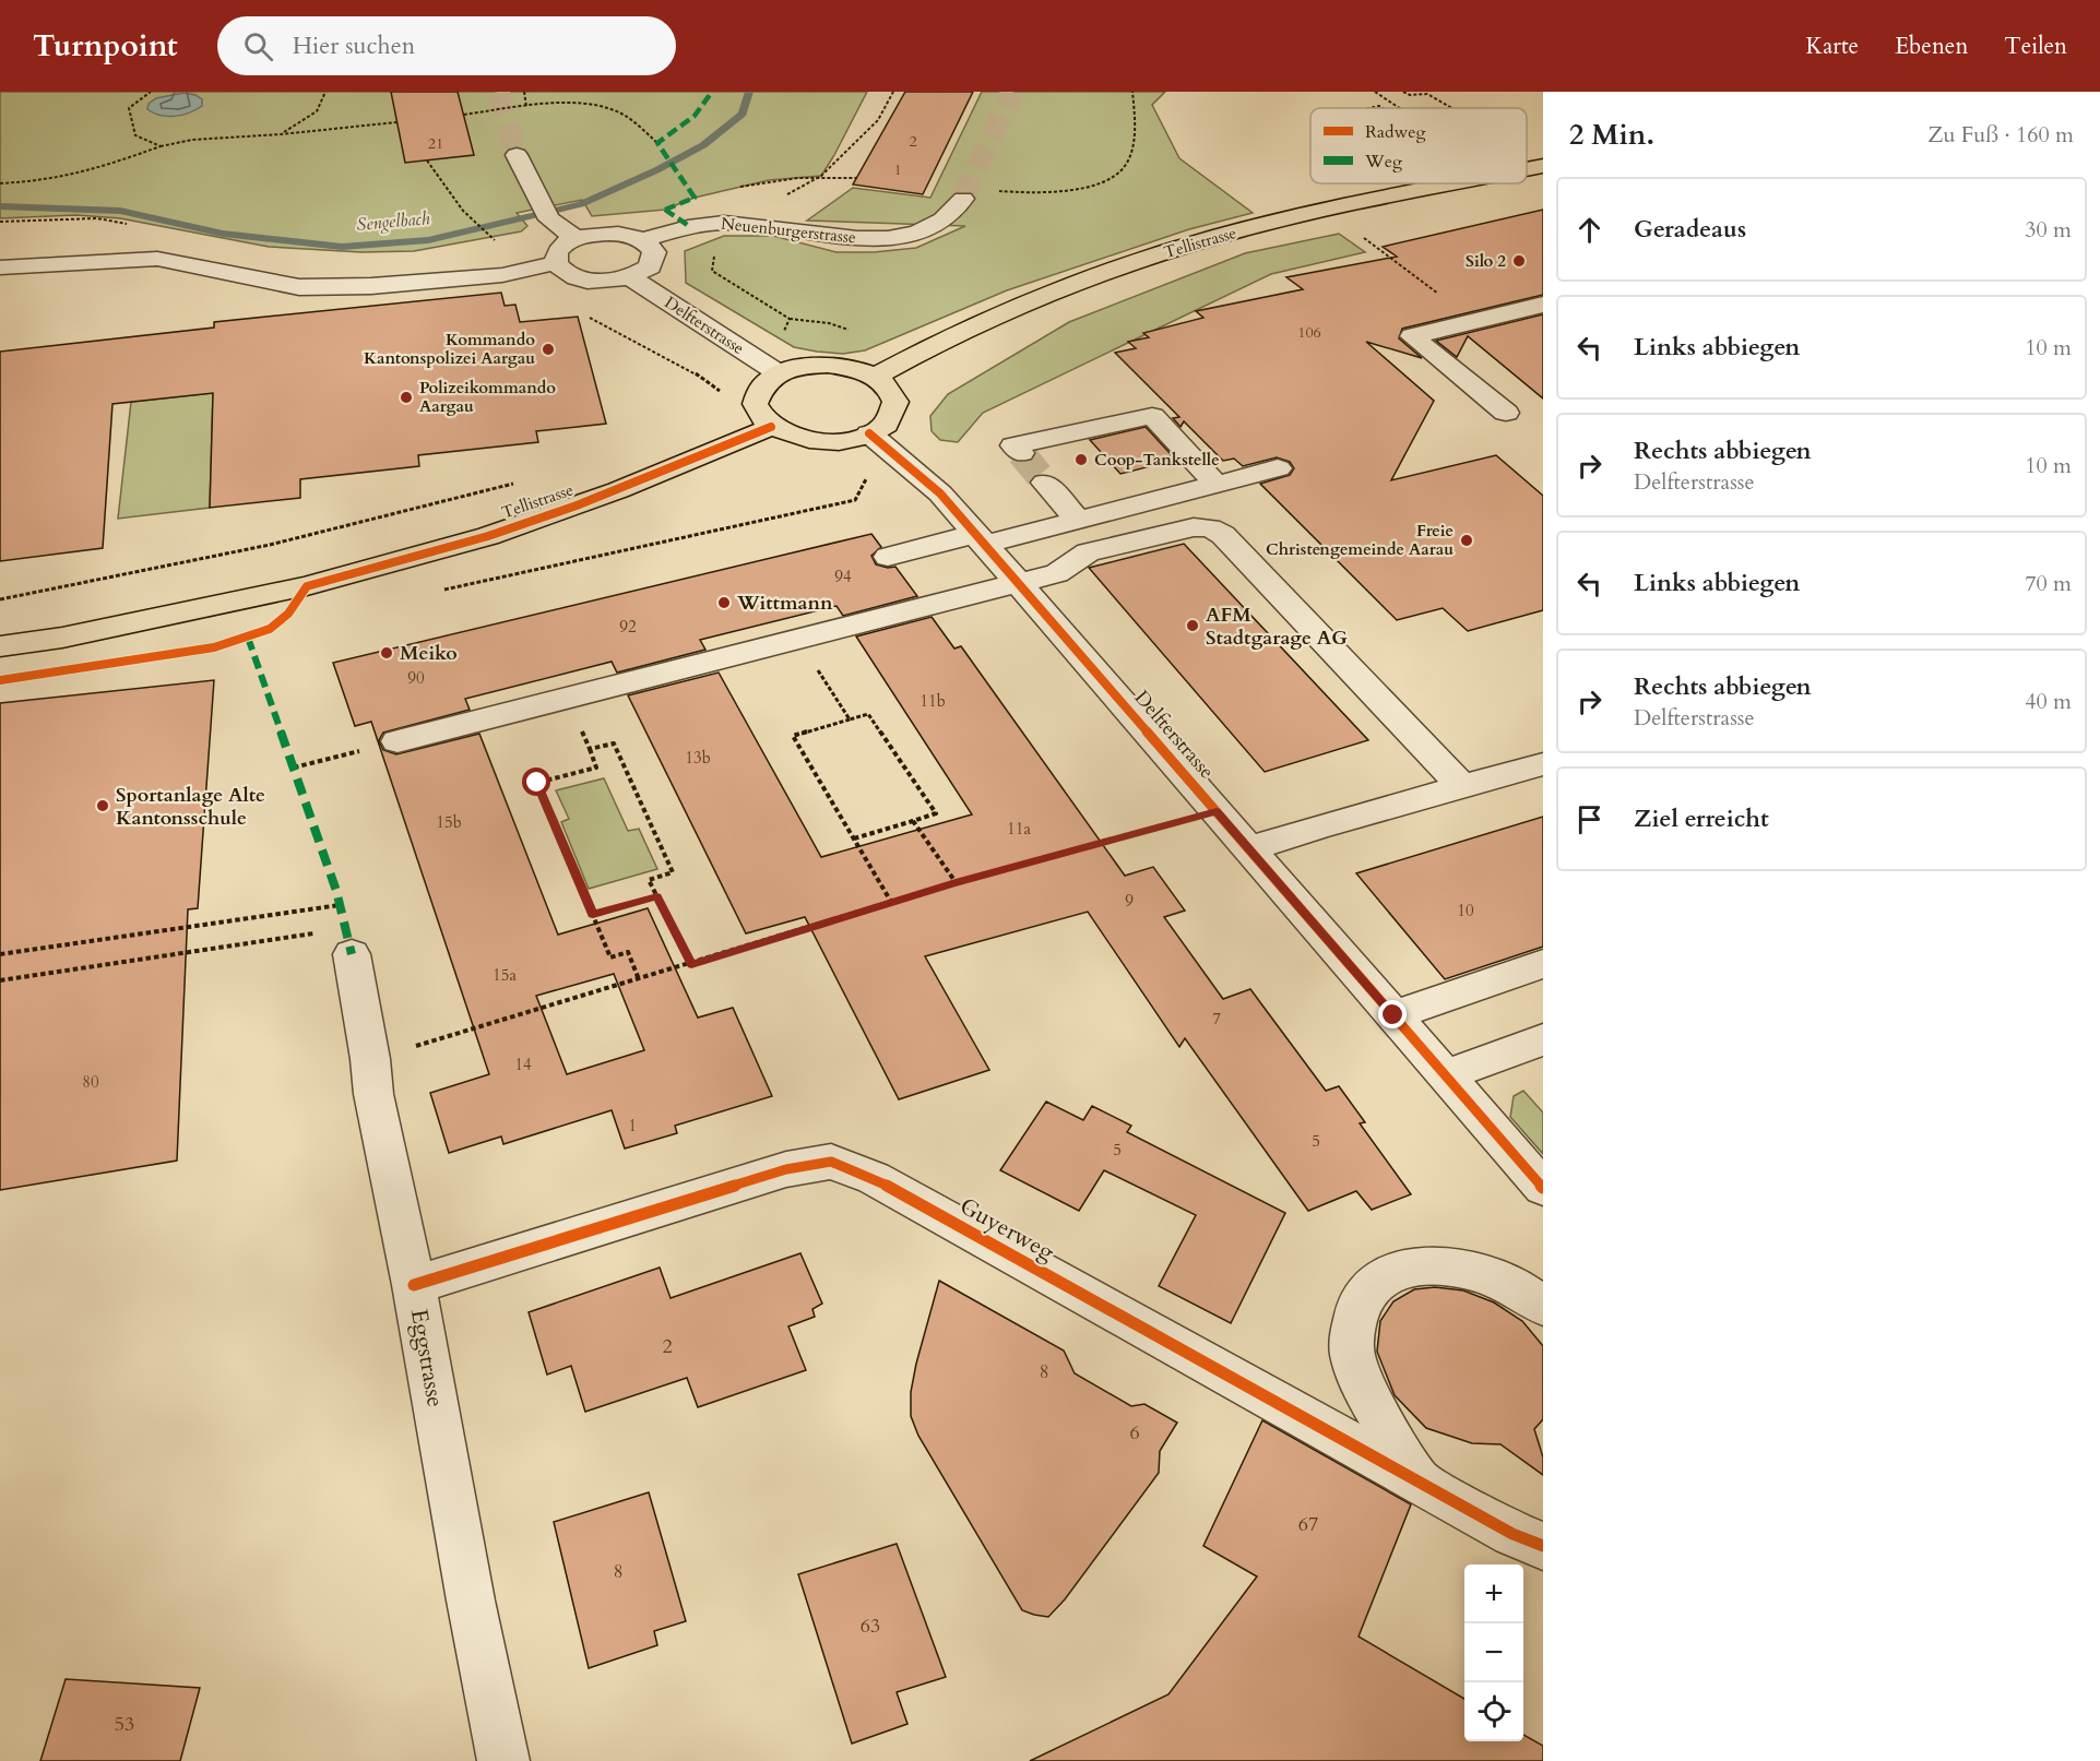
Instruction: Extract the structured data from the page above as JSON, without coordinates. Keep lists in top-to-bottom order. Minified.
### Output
{"streets":{"main road":["Tellistrasse"],"street":["Neuenburgerstrasse","Delfterstrasse","Guyerweg","Eggstrasse"]},"crossings":[["Guyerweg","Eggstrasse"]],"water":["Sengelbach"],"places":["Silo 2","Kommando Kantonspolizei Aargau","Polizeikommando Aargau","Coop-Tankstelle","Freie Christengemeinde Aarau","Wittmann","AFM Stadtgarage AG","Meiko","Sportanlage Alte Kantonsschule"],"house_numbers":["2","21","1","106","94","92","90","11b","13b","15b","11a","9","10","15a","7","14","80","1","5","5","2","8","6","67","8","63","53"],"legend":["Radweg","Weg"],"page":{"header":"Turnpoint","search":"Hier suchen","nav":["Karte","Ebenen","Teilen"],"heading":["2 Min.","Zu Fuß · 160 m"],"list":[["Geradeaus","30 m"],["Links abbiegen","10 m"],["Rechts abbiegen","Delfterstrasse","10 m"],["Links abbiegen","70 m"],["Rechts abbiegen","Delfterstrasse","40 m"],"Ziel erreicht"],"map_buttons":["+","−"]}}
